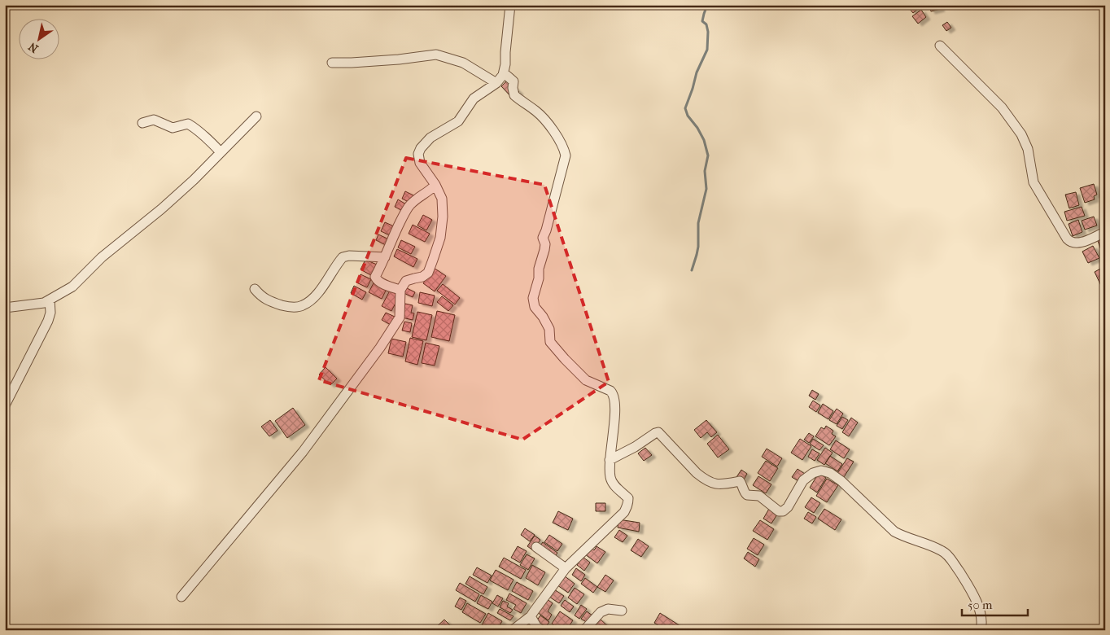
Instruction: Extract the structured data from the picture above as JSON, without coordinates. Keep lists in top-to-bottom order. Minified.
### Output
{"scale_bar":"50 m","north":"bottom left"}
